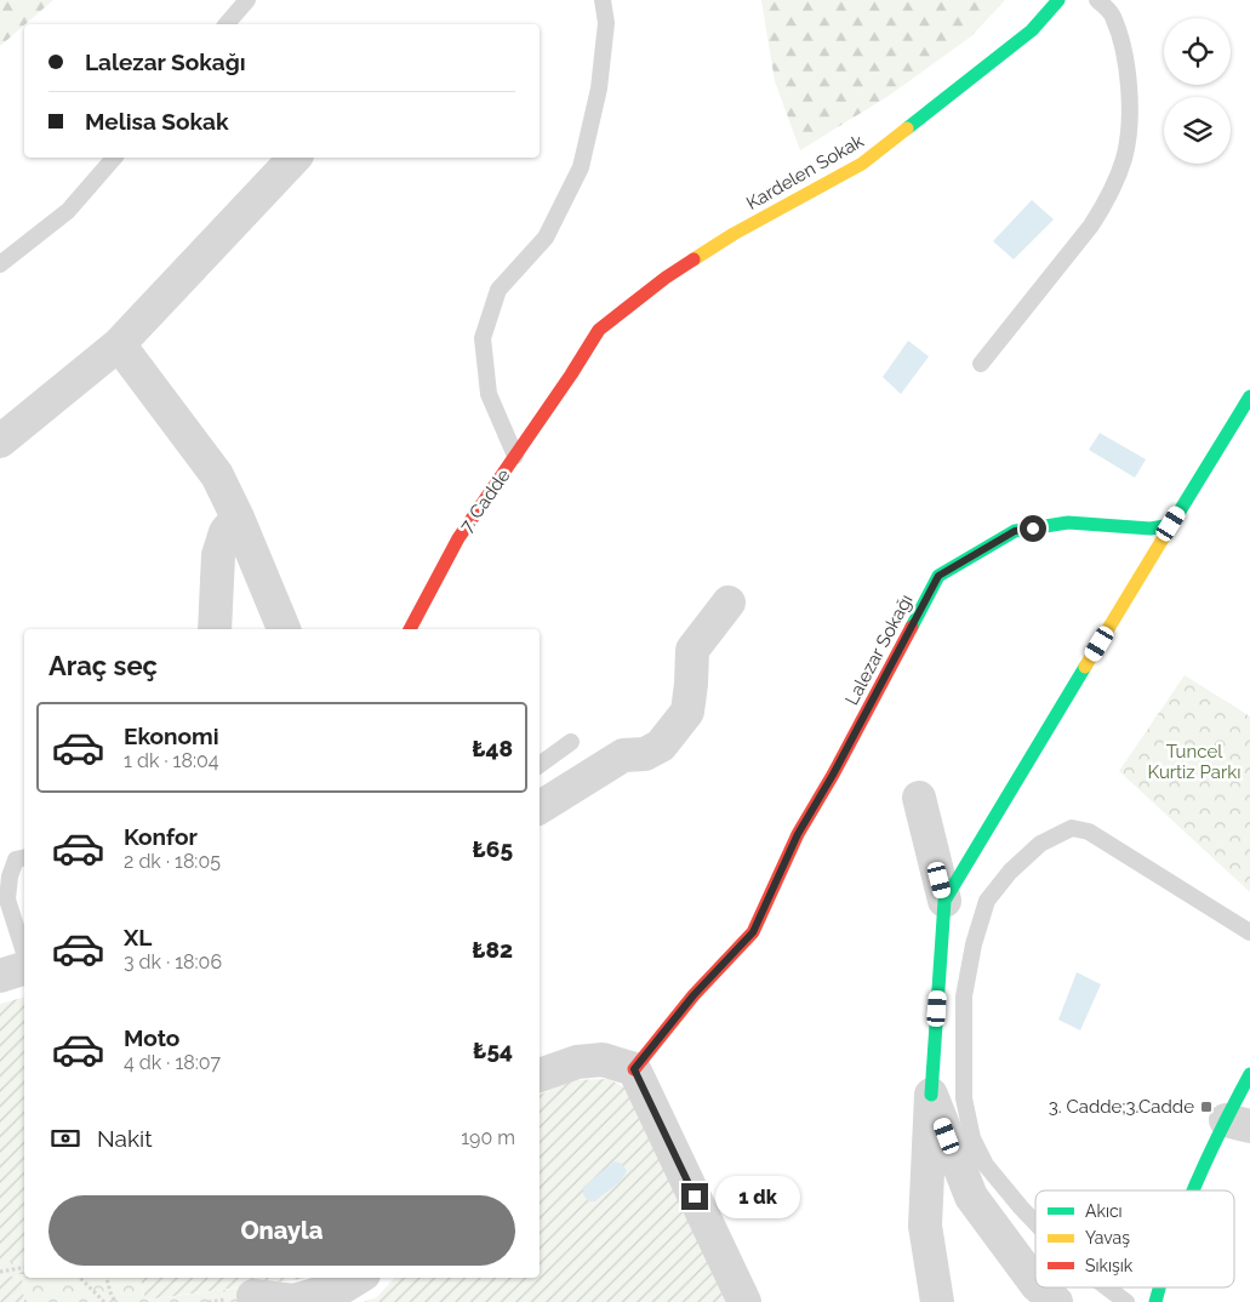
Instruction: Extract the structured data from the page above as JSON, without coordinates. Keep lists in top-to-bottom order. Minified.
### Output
{"streets":{"street":["Kardelen Sokak","7. Cadde","Lalezar Sokağı"]},"crossings":[["Kardelen Sokak","7. Cadde"]],"parks":["Tuncel Kurtiz Parkı"],"places":{"transit":["3. Cadde;3.Cadde"]},"legend":["Akıcı","Yavaş","Sıkışık"],"page":{"banner":["Lalezar Sokağı","Melisa Sokak"],"heading":"Araç seç","list":[{"name":"Ekonomi","note":"1 dk · 18:04","value":"₺48"},{"name":"Konfor","note":"2 dk · 18:05","value":"₺65"},{"name":"XL","note":"3 dk · 18:06","value":"₺82"},{"name":"Moto","note":"4 dk · 18:07","value":"₺54"}],"pay":["Nakit","190 m"],"bubble":"1 dk","buttons":"Onayla"}}
